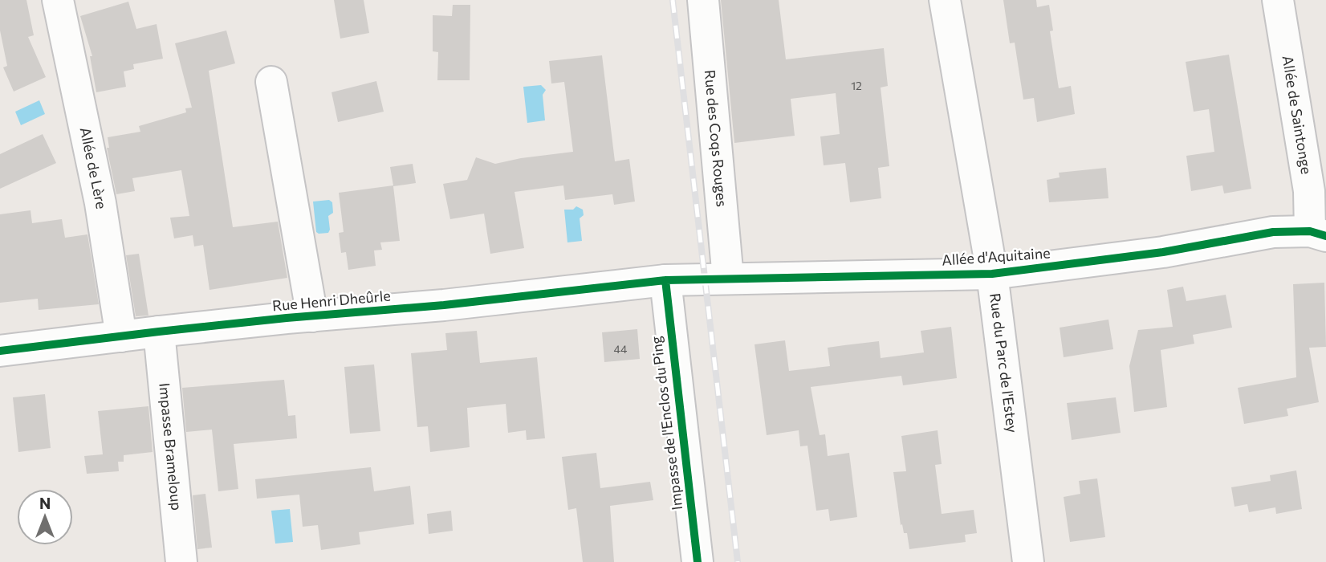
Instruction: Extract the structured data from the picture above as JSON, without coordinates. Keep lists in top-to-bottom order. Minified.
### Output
{"streets":{"street":["Allée de Saintonge","Rue des Coqs Rouges","Allée de Lère","Allée d'Aquitaine","Rue Henri Dheûrle","Rue du Parc de l'Estey","Impasse de l'Enclos du Ping","Impasse Brameloup"]},"crossings":[["Allée de Saintonge","Allée d'Aquitaine"],["Rue des Coqs Rouges","Allée d'Aquitaine"],["Allée de Lère","Rue Henri Dheûrle"],["Allée d'Aquitaine","Rue Henri Dheûrle"],["Allée d'Aquitaine","Rue du Parc de l'Estey"],["Allée d'Aquitaine","Impasse de l'Enclos du Ping"],["Rue Henri Dheûrle","Impasse de l'Enclos du Ping"],["Rue Henri Dheûrle","Impasse Brameloup"]],"house_numbers":["12","44"],"north":"top"}
